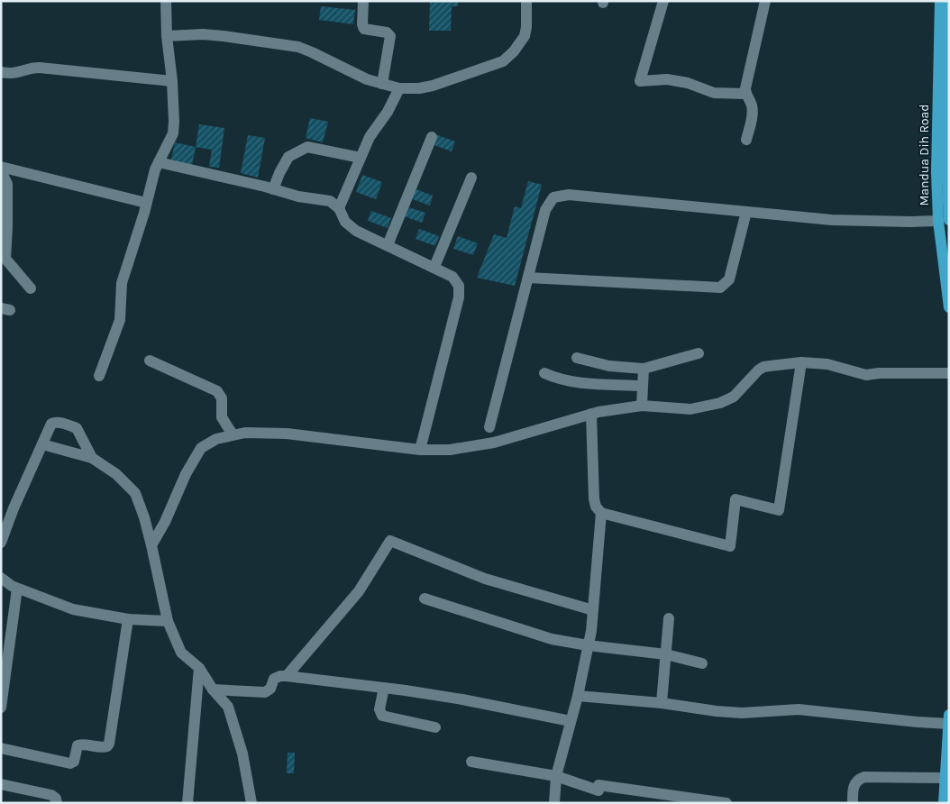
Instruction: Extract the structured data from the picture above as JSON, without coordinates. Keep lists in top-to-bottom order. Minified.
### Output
{"streets":{"main road":["Mandua Dih Road"]}}
